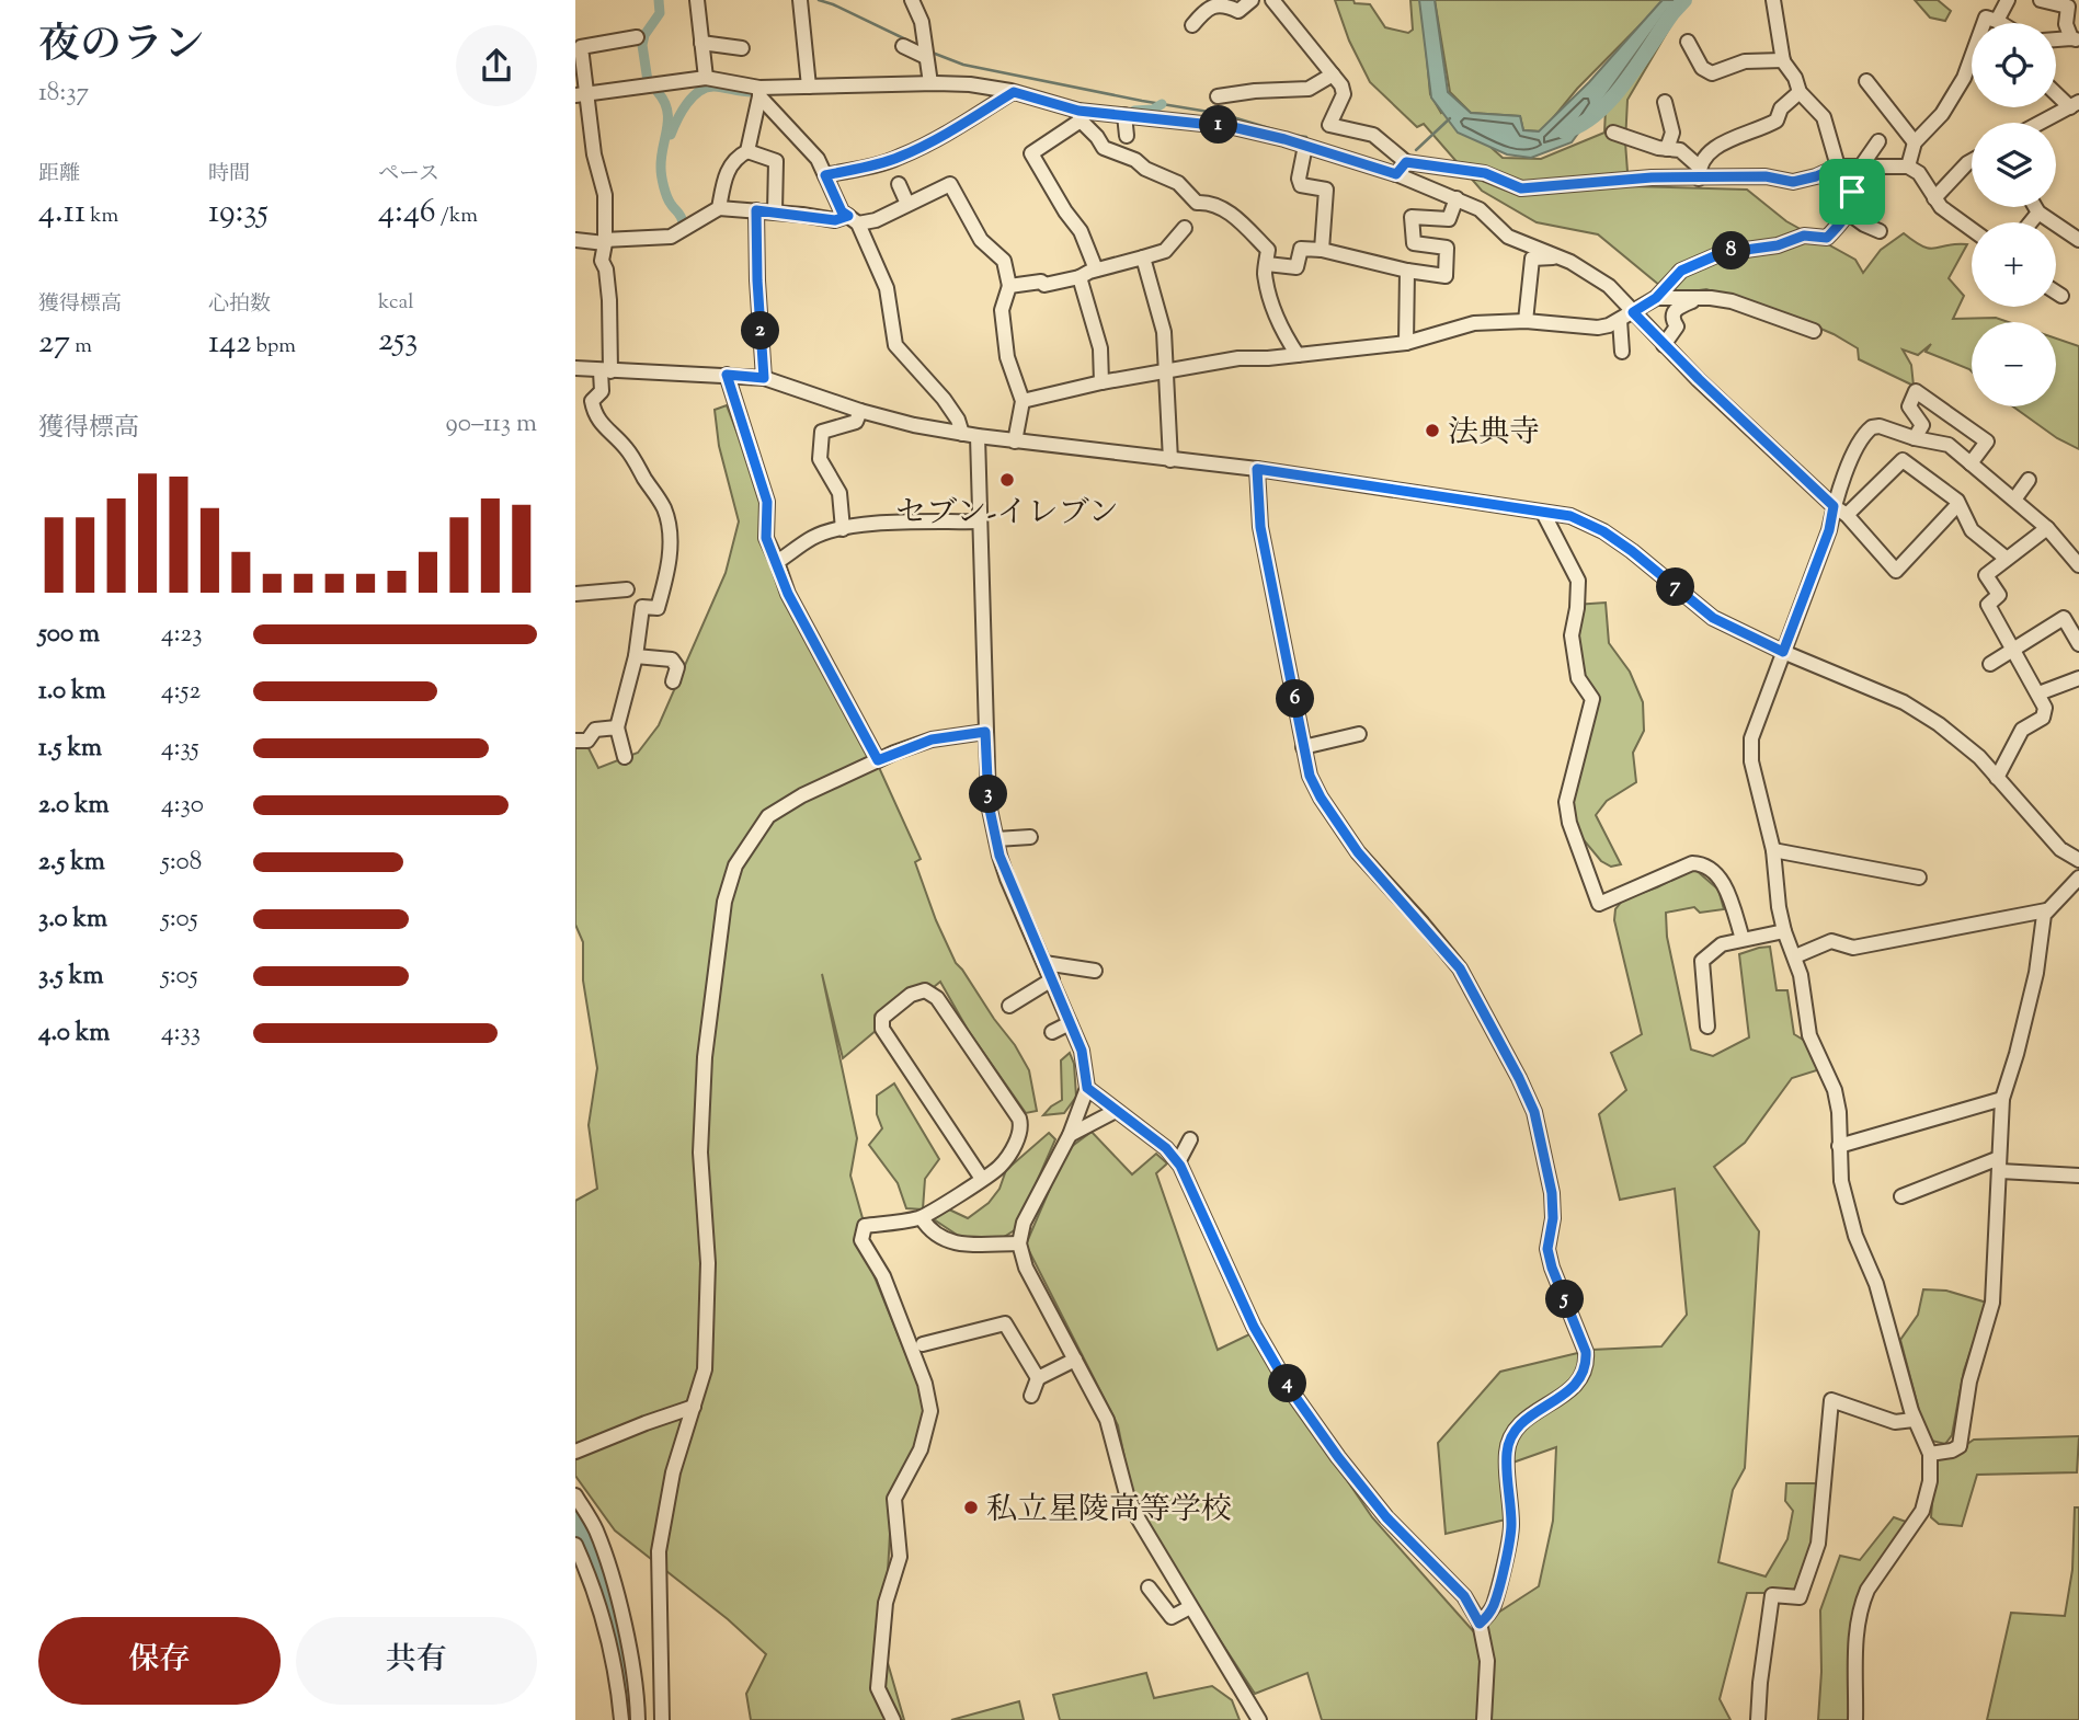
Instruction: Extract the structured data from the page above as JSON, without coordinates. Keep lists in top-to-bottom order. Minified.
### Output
{"places":["法典寺","セブン-イレブン","私立星陵高等学校"],"page":{"heading":["夜のラン","18:37"],"map_buttons":["+","−"],"pins":["1","8","2","7","6","3","5","4"],"stats":[["距離","4.11 km"],["時間","19:35"],["ペース","4:46 /km"],["獲得標高","27 m"],["心拍数","142 bpm"],["kcal","253"]],"chart":["獲得標高","90–113 m"],"list":[{"name":"500 m","note":"4:23"},{"name":"1.0 km","note":"4:52"},{"name":"1.5 km","note":"4:35"},{"name":"2.0 km","note":"4:30"},{"name":"2.5 km","note":"5:08"},{"name":"3.0 km","note":"5:05"},{"name":"3.5 km","note":"5:05"},{"name":"4.0 km","note":"4:33"}],"buttons":["保存","共有"]}}
